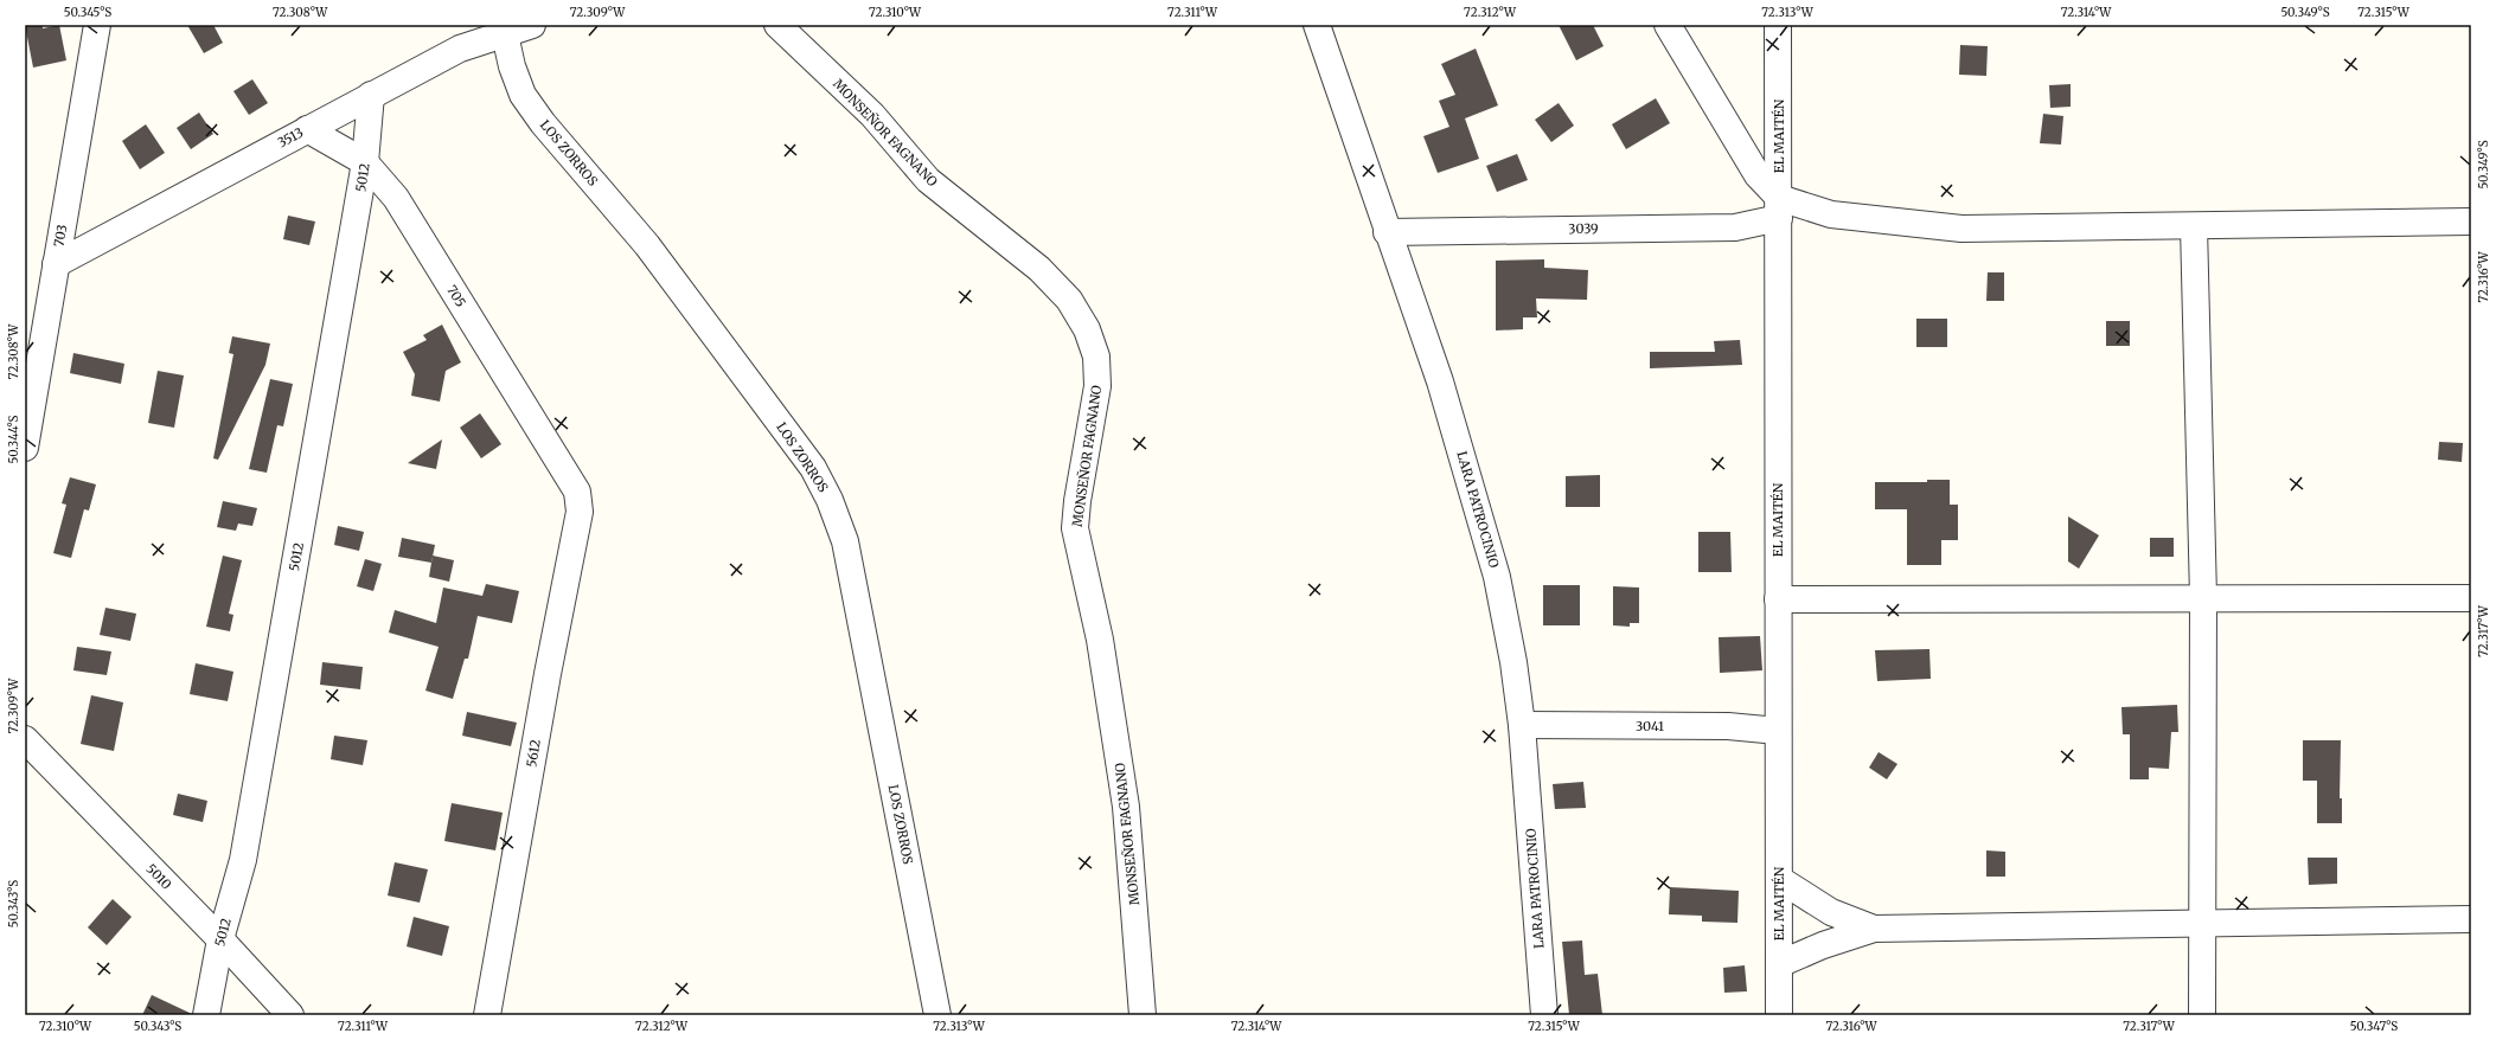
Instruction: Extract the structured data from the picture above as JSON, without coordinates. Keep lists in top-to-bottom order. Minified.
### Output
{"streets":{"street":["MONSEÑOR FAGNANO","EL MAITÉN","3513","LOS ZORROS","5012","3039","703","705","LARA PATROCINIO","3041","5612","5010"]},"crossings":[["EL MAITÉN","3039"],["EL MAITÉN","3041"],["3513","LOS ZORROS"],["3513","5012"],["3513","703"],["3513","705"],["5012","705"],["5012","5010"],["3039","LARA PATROCINIO"],["705","5612"],["LARA PATROCINIO","3041"]],"coordinates":["50.345°S","72.308°W","72.309°W","72.310°W","72.311°W","72.312°W","72.313°W","72.314°W","50.349°S","72.315°W","72.316°W","50.344°S","72.317°W","50.343°S","50.347°S"]}
